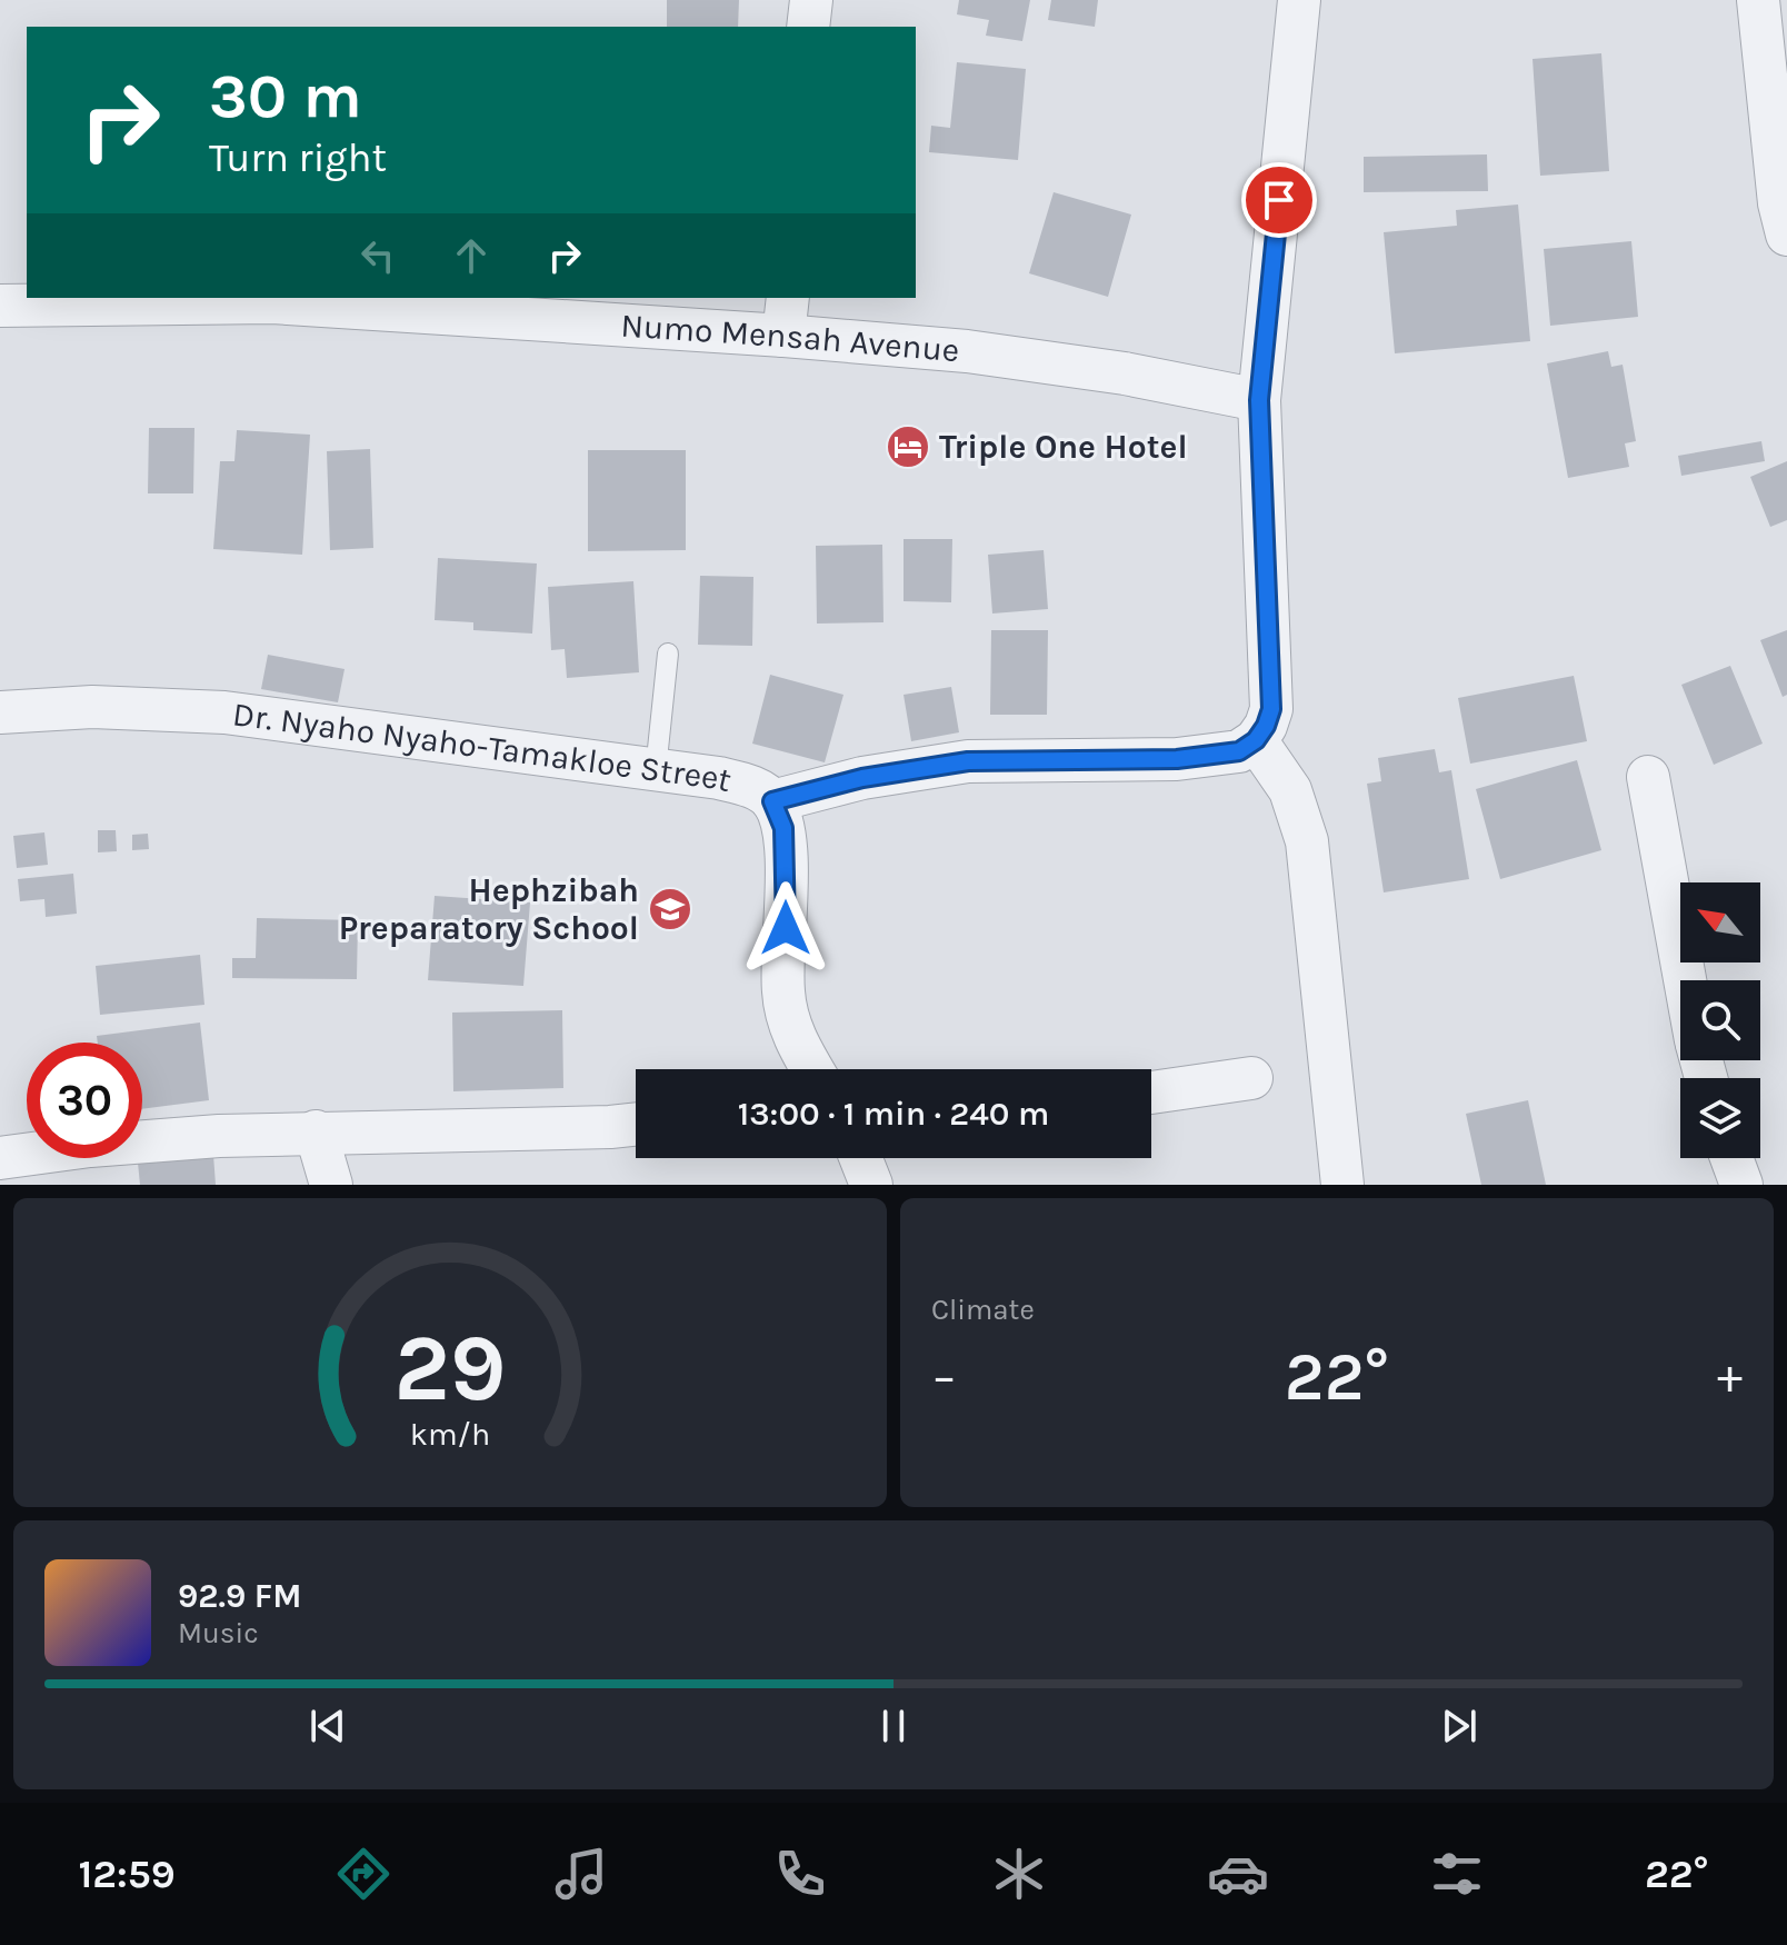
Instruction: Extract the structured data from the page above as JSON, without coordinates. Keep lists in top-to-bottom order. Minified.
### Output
{"streets":{"street":["Numo Mensah Avenue","Dr. Nyaho Nyaho-Tamakloe Street"]},"places":{"hotel":["Triple One Hotel"],"school or university":["Hephzibah Preparatory School"]},"north":"top left","page":{"turn":["30 m","Turn right"],"limit":"30","trip":"13:00 · 1 min · 240 m","tile":"Climate","heat":["−","22°","+"],"song":["92.9 FM","Music"],"tabs":["12:59","22°"],"gauge":["29","km/h"]}}
